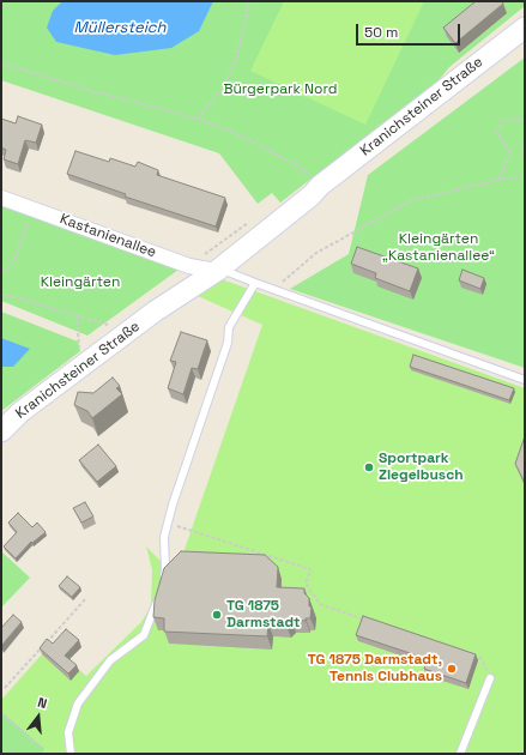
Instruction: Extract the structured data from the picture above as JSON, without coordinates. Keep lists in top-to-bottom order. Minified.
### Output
{"streets":{"main road":["Kranichsteiner Straße"],"street":["Kastanienallee"]},"crossings":[["Kranichsteiner Straße","Kastanienallee"]],"water":["Müllersteich"],"parks":["Bürgerpark Nord","Kleingärten „Kastanienallee“","Kleingärten"],"places":["Sportpark Ziegelbusch","TG 1875 Darmstadt","TG 1875 Darmstadt, Tennis Clubhaus"],"scale_bar":"50 m","north":"top"}
